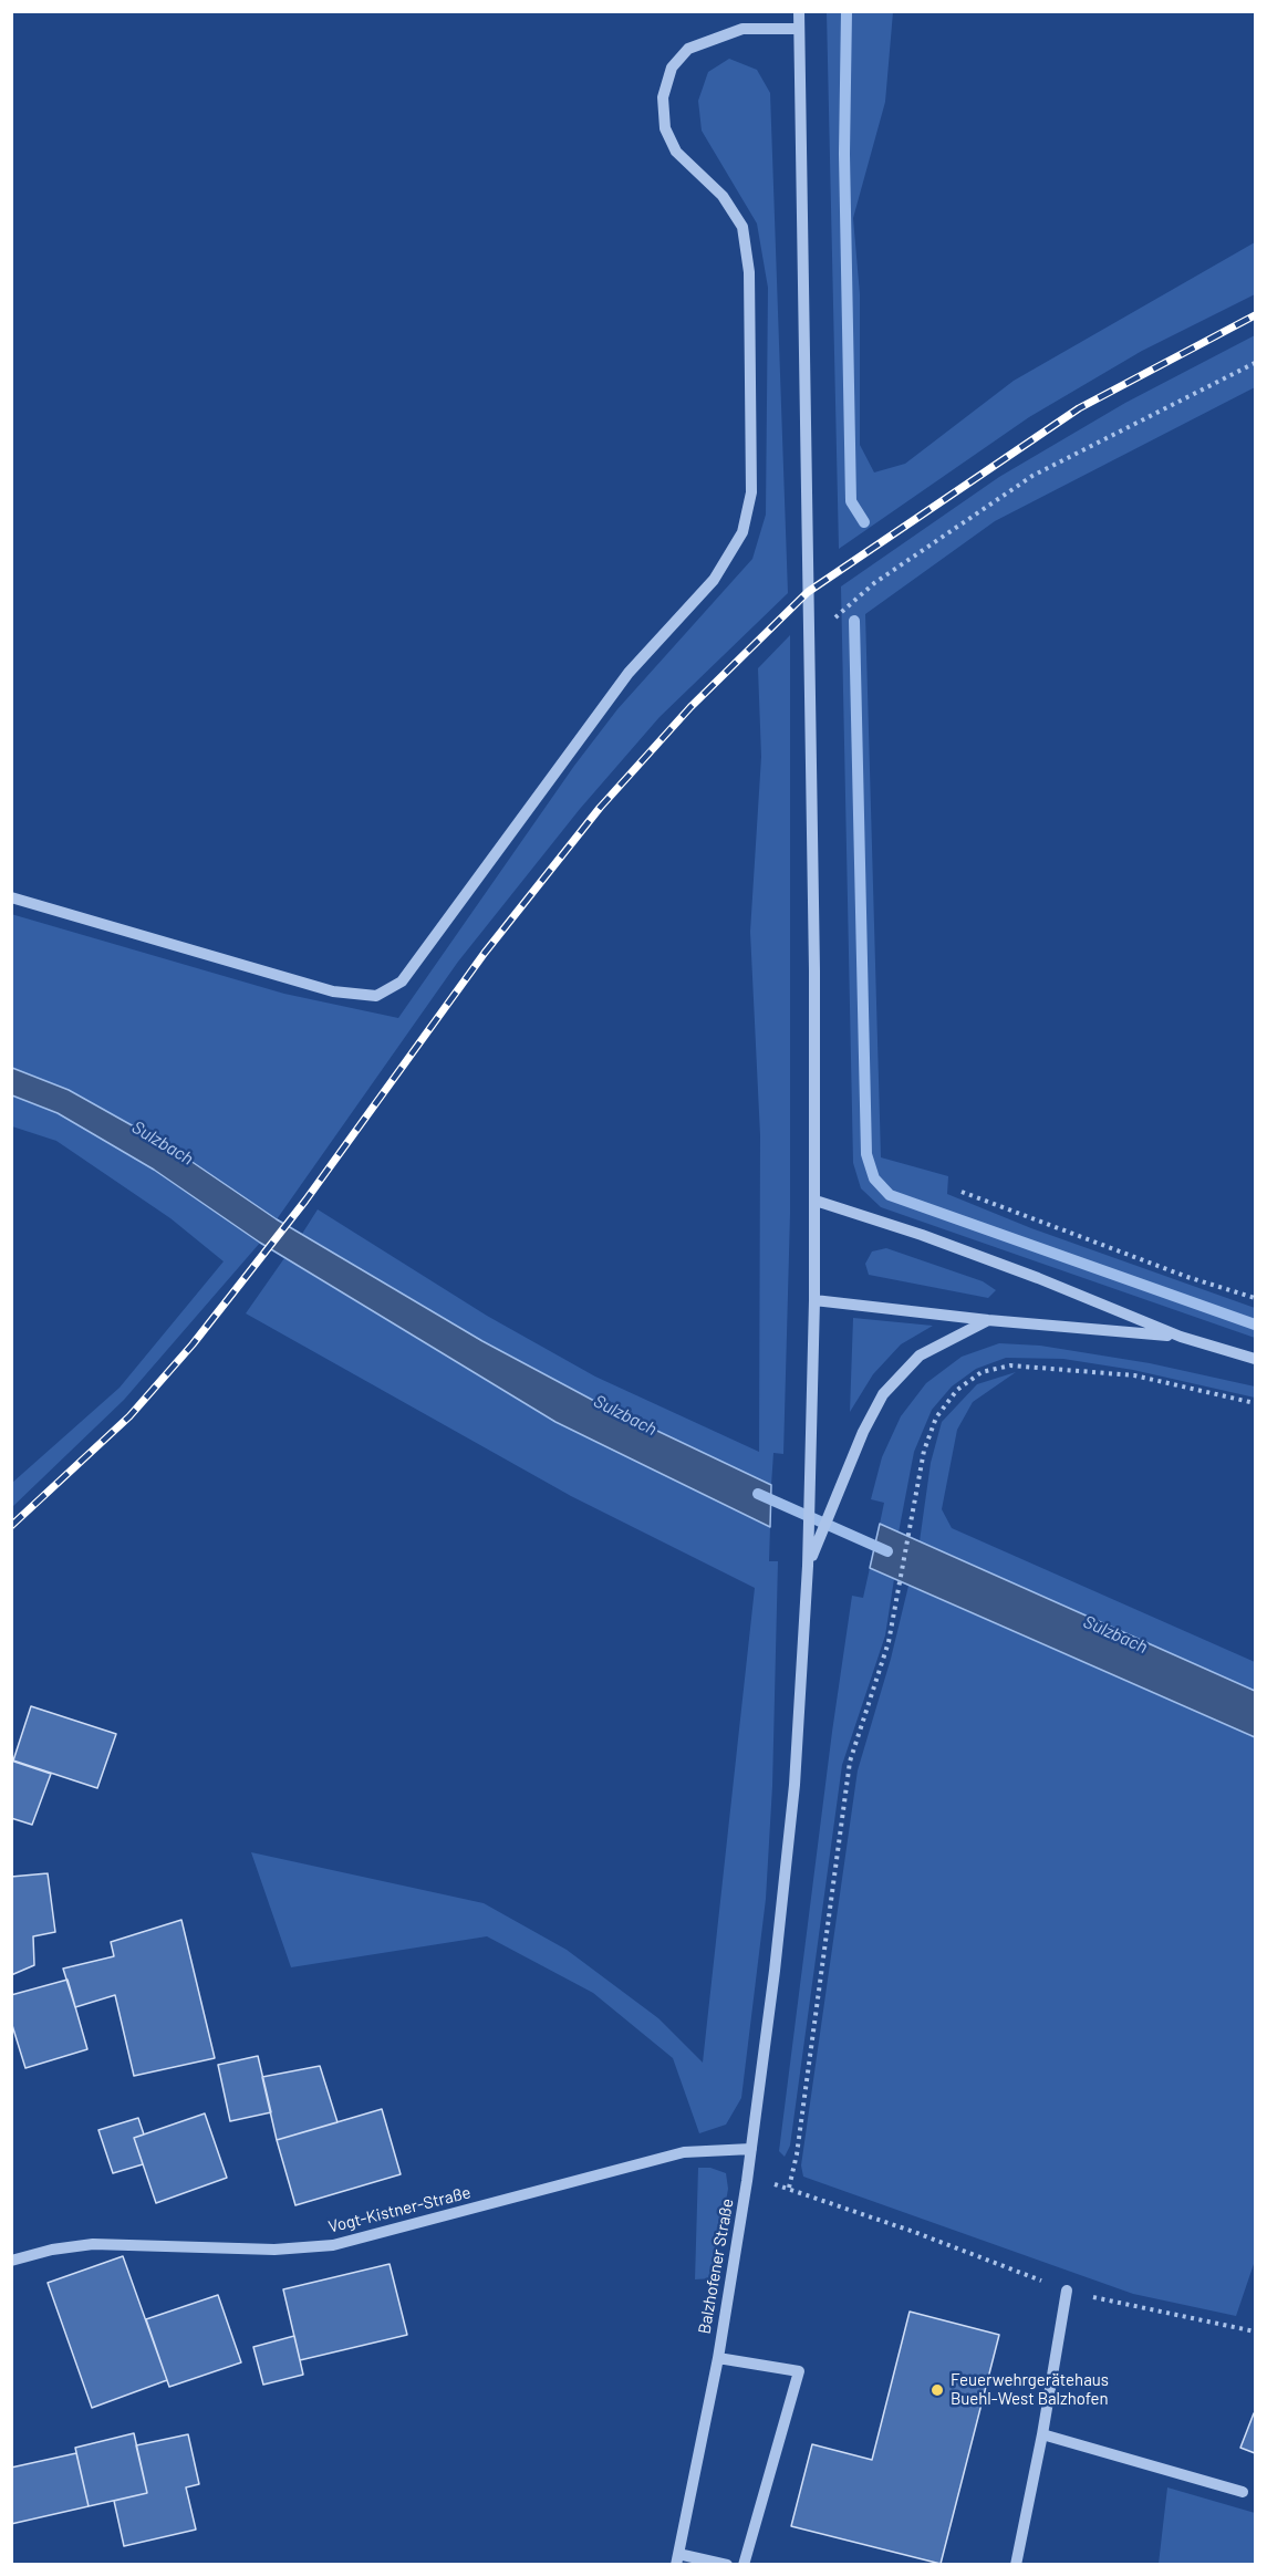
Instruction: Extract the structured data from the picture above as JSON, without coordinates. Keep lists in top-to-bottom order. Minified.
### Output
{"streets":{"street":["Vogt-Kistner-Straße","Balzhofener Straße"]},"crossings":[["Vogt-Kistner-Straße","Balzhofener Straße"]],"water":["Sulzbach"],"places":["Feuerwehrgerätehaus Buehl-West Balzhofen"]}
